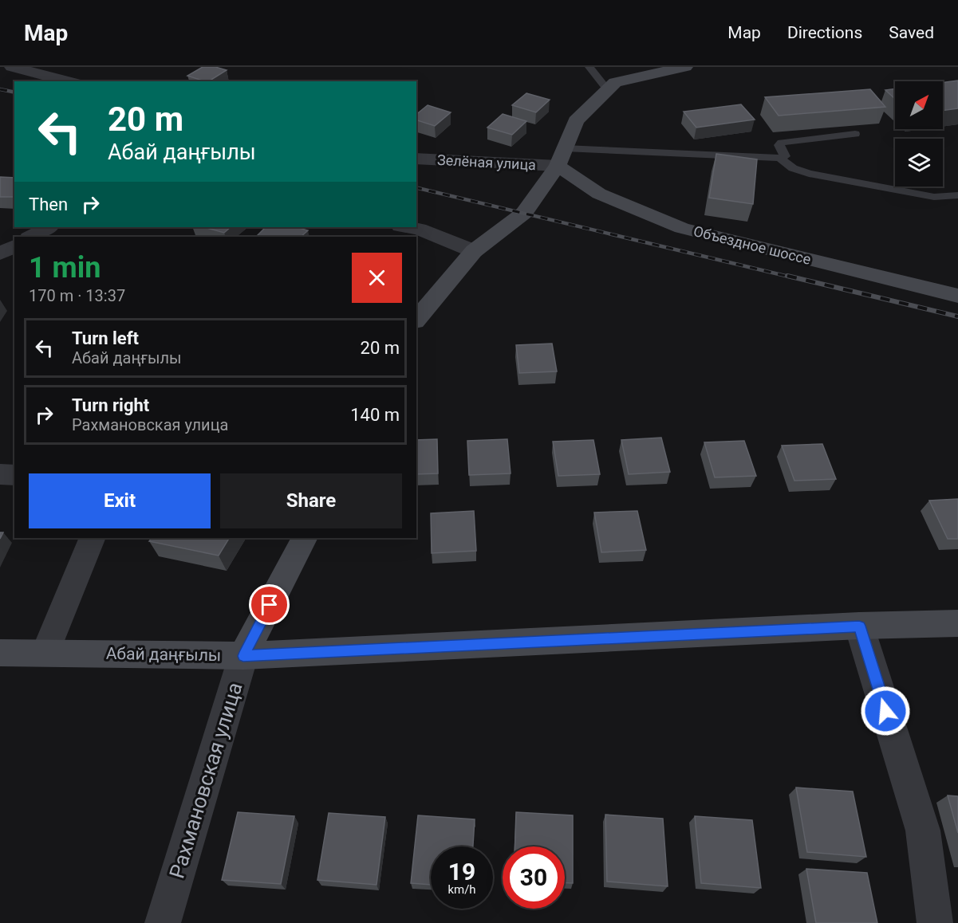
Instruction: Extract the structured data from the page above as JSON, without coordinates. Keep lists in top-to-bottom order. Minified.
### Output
{"streets":{"street":["Зелёная улица","Объездное шоссе","Абай даңғылы","Рахмановская улица"]},"crossings":[["Зелёная улица","Объездное шоссе"],["Абай даңғылы","Рахмановская улица"]],"north":"top right","page":{"header":"Map","nav":["Map","Directions","Saved"],"turn":["20 m","Абай даңғылы"],"then":"Then","heading":["1 min","170 m · 13:37"],"list":[{"name":"Turn left","note":"Абай даңғылы","value":"20 m"},{"name":"Turn right","note":"Рахмановская улица","value":"140 m"}],"buttons":["Exit","Share"],"speed":"19 km/h","limit":"30"}}
